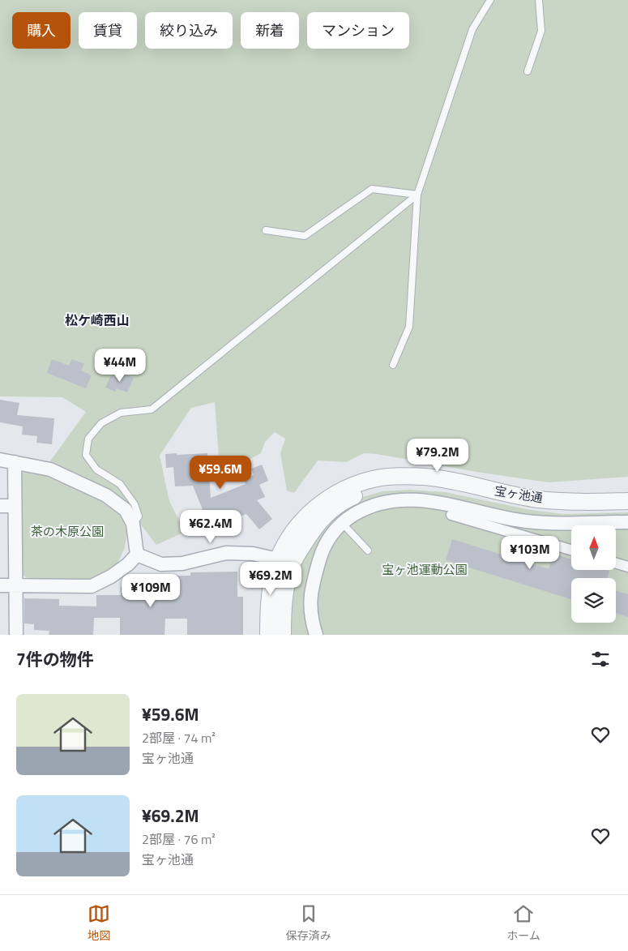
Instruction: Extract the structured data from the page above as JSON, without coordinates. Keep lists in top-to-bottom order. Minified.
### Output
{"streets":{"street":["宝ヶ池通"]},"districts":["松ケ崎西山"],"parks":["茶の木原公園","宝ヶ池運動公園"],"north":"top","page":{"chip":["購入","賃貸","絞り込み","新着","マンション"],"price":["¥44M","¥79.2M","¥59.6M","¥62.4M","¥103M","¥69.2M","¥109M"],"heading":"7件の物件","list":[{"name":"¥59.6M","note":"2部屋 · 74 m² · 宝ヶ池通"},{"name":"¥69.2M","note":"2部屋 · 76 m² · 宝ヶ池通"}],"tabs":["地図","保存済み","ホーム"]}}
